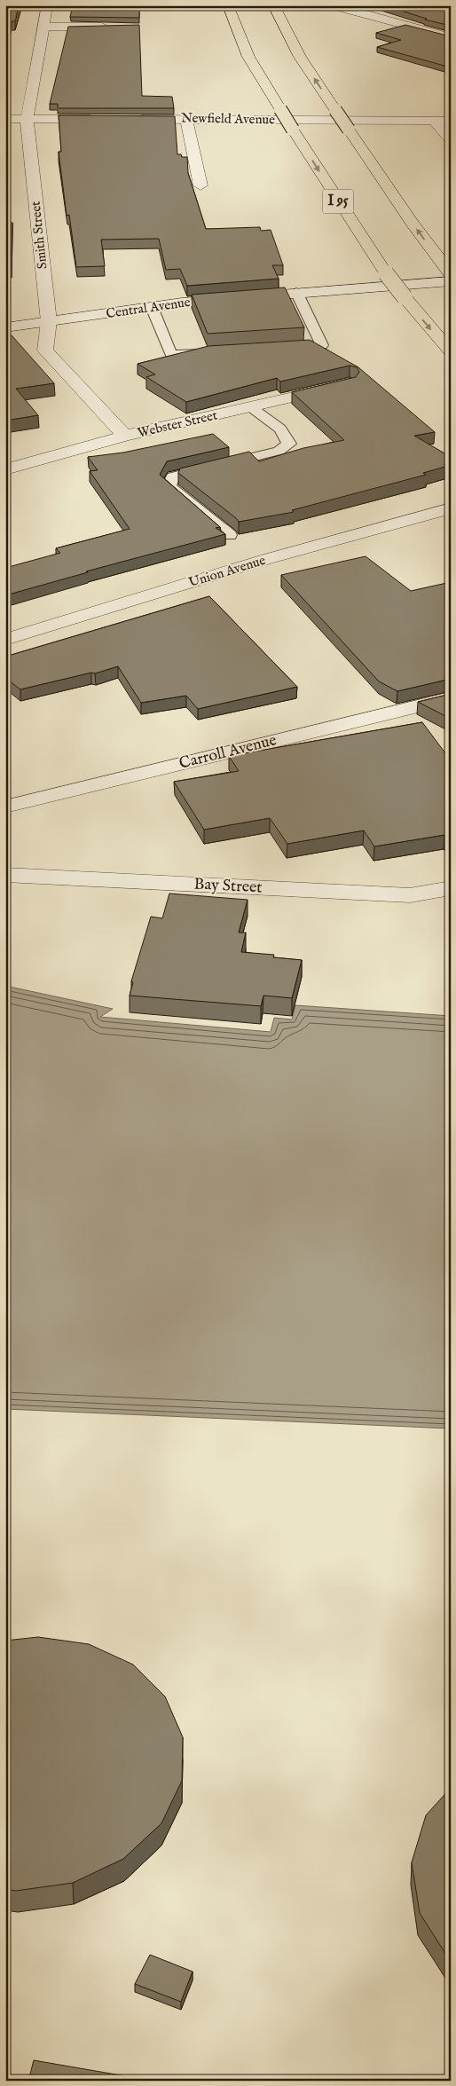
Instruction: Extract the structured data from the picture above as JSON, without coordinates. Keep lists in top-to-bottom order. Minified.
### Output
{"streets":{"highway":["I 95"],"street":["Newfield Avenue","Smith Street","Central Avenue","Webster Street","Union Avenue","Carroll Avenue","Bay Street"]},"crossings":[["Smith Street","Central Avenue"],["Smith Street","Webster Street"]]}
